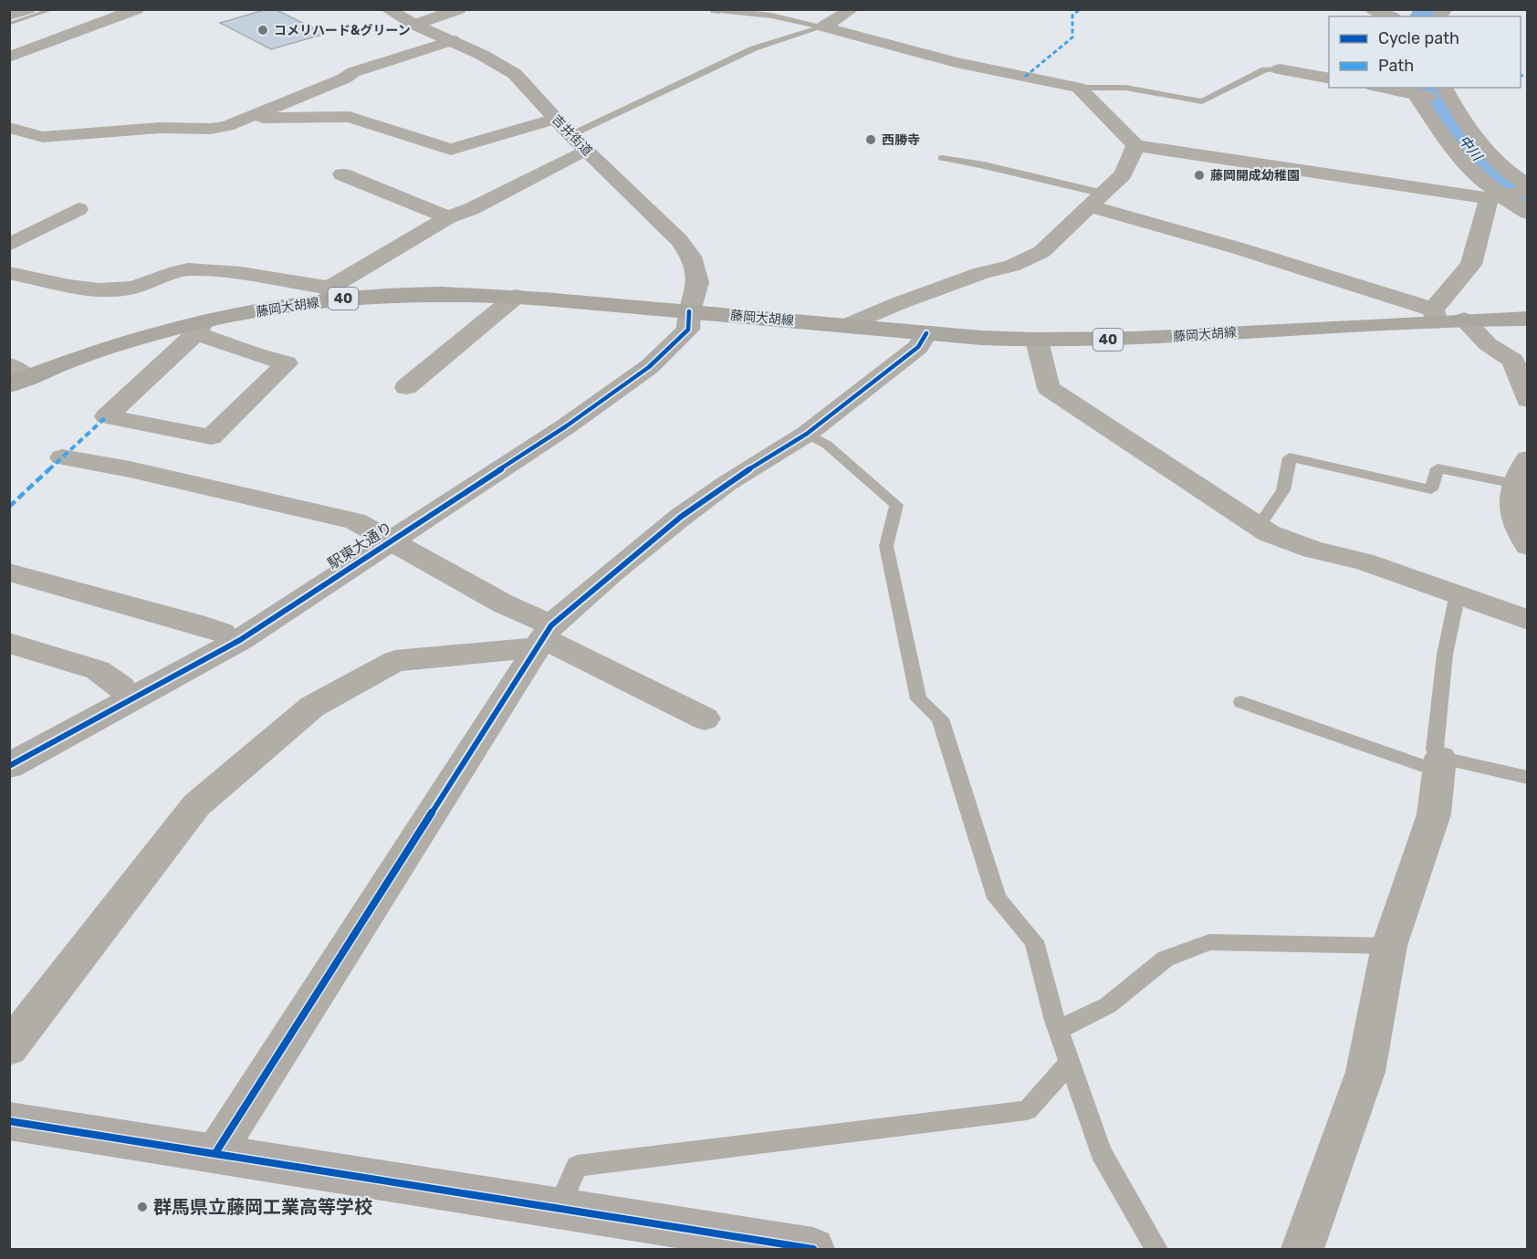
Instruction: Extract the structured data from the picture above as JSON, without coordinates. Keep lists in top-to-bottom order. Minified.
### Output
{"streets":{"main road":["40","藤岡大胡線"],"street":["吉井街道","駅東大通り"]},"crossings":[["吉井街道","藤岡大胡線"],["吉井街道","駅東大通り"]],"water":["中川"],"places":["コメリハード&グリーン","西勝寺","藤岡開成幼稚園","群馬県立藤岡工業高等学校"],"legend":["Cycle path","Path"]}
